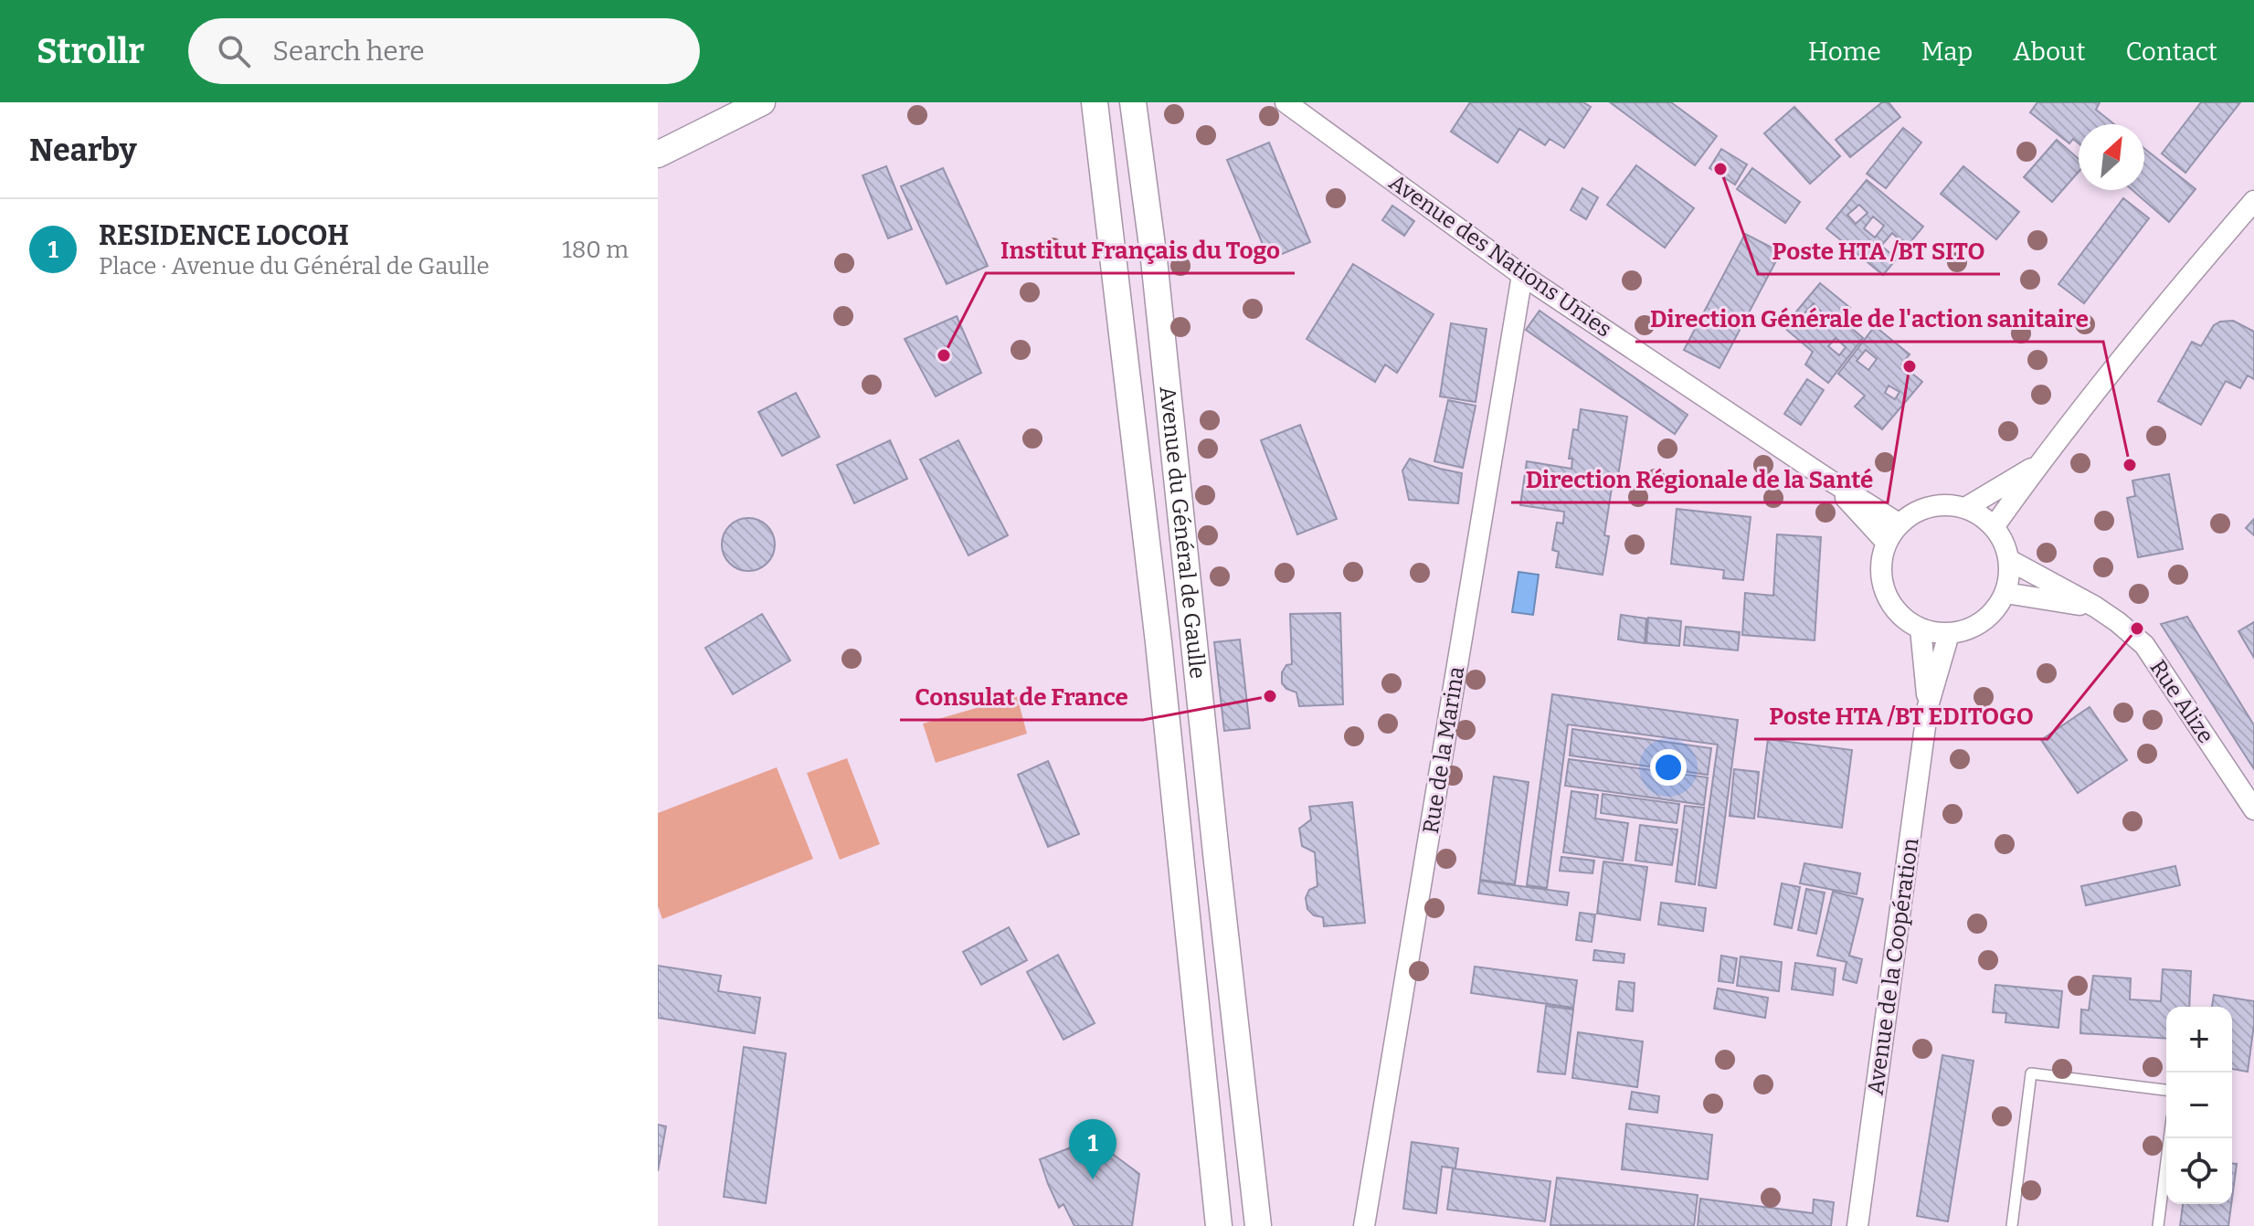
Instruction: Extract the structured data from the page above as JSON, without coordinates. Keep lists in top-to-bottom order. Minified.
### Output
{"streets":{"street":["Avenue des Nations Unies","Avenue du Général de Gaulle","Rue Alize","Rue de la Marina","Avenue de la Coopération"]},"crossings":[["Avenue des Nations Unies","Rue Alize"],["Avenue des Nations Unies","Rue de la Marina"],["Avenue des Nations Unies","Avenue de la Coopération"],["Rue Alize","Avenue de la Coopération"]],"places":["Poste HTA /BT SITO","Institut Français du Togo","Direction Régionale de la Santé","Direction Générale de l'action sanitaire","Poste HTA /BT EDITOGO","Consulat de France"],"north":"top right","page":{"header":"Strollr","search":"Search here","nav":["Home","Map","About","Contact"],"heading":"Nearby","list":[{"mark":"1","name":"RESIDENCE LOCOH","note":"Place · Avenue du Général de Gaulle","value":"180 m"}],"map_buttons":["+","−"],"pins":"1"}}
